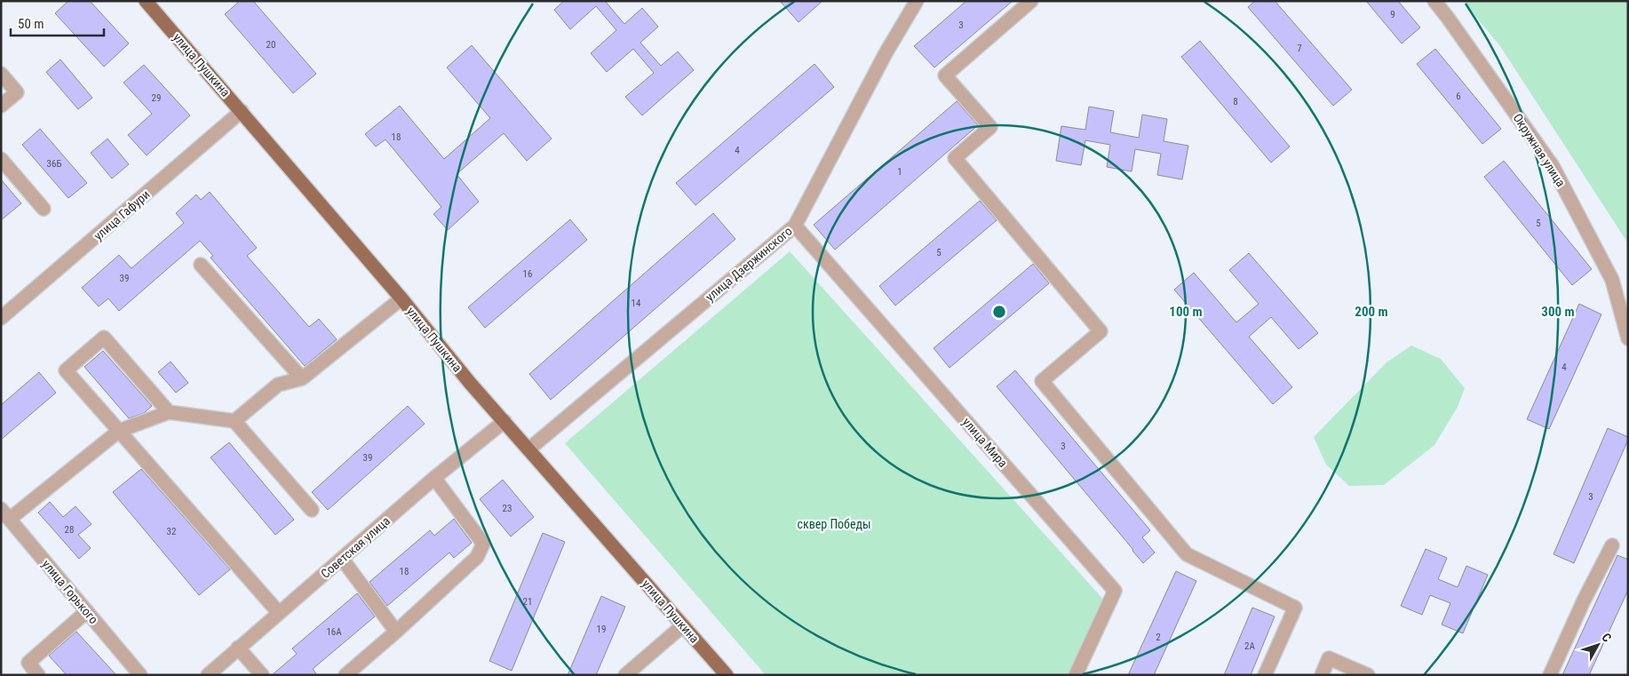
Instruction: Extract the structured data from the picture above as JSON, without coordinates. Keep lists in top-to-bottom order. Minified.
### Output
{"streets":{"main road":["улица Пушкина"],"street":["Окружная улица","улица Гафури","улица Дзержинского","улица Мира","Советская улица","улица Горького"]},"crossings":[["улица Пушкина","улица Гафури"],["улица Пушкина","улица Дзержинского"],["улица Пушкина","Советская улица"],["улица Дзержинского","улица Мира"]],"parks":["сквер Победы"],"house_numbers":["9","3","20","7","6","29","8","18","4","36Б","1","5","5","16","39","14","4","3","39","3","23","28","32","18","21","19","16А","2","2А"],"scale_bar":"50 m","north":"top right","rings":["100 m","200 m","300 m"]}
